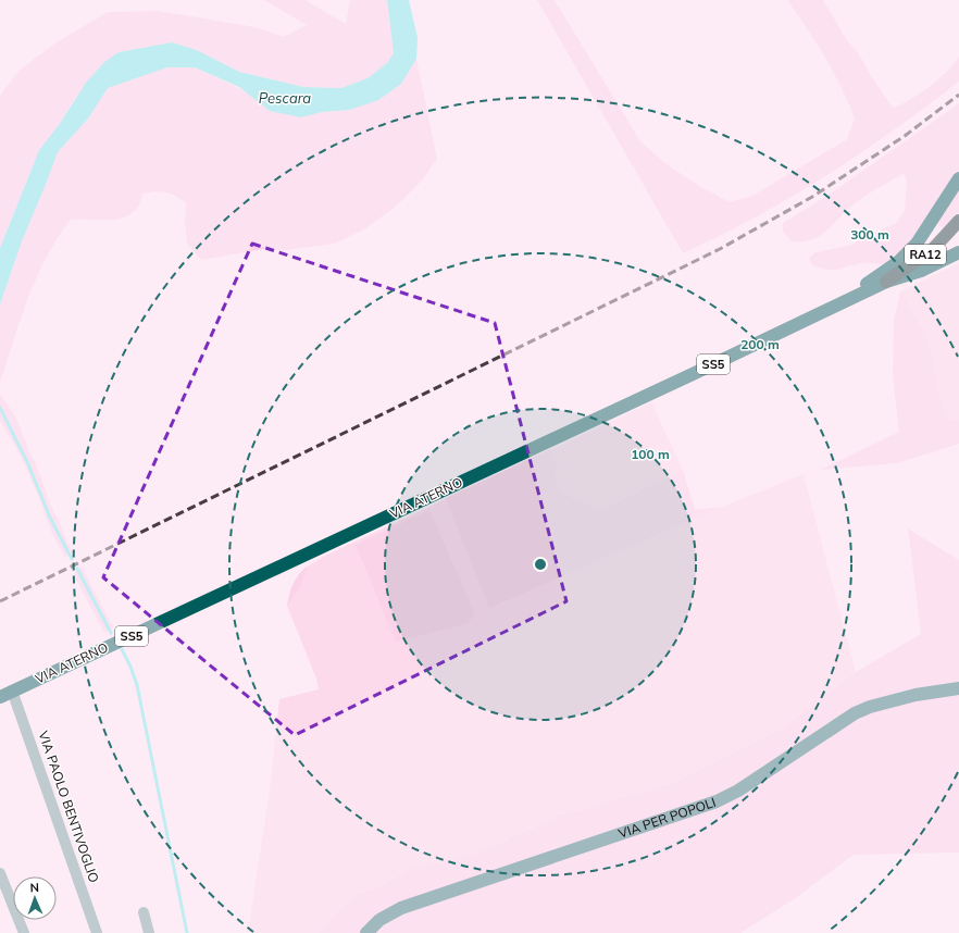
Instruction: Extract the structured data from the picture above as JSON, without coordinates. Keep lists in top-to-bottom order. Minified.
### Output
{"streets":{"highway":["RA12"],"main road":["SS5","VIA ATERNO","VIA PER POPOLI"],"street":["VIA PAOLO BENTIVOGLIO"]},"crossings":[["RA12","VIA ATERNO"],["VIA ATERNO","VIA PAOLO BENTIVOGLIO"]],"water":["Pescara"],"north":"top","rings":["300 m","200 m","100 m"]}
